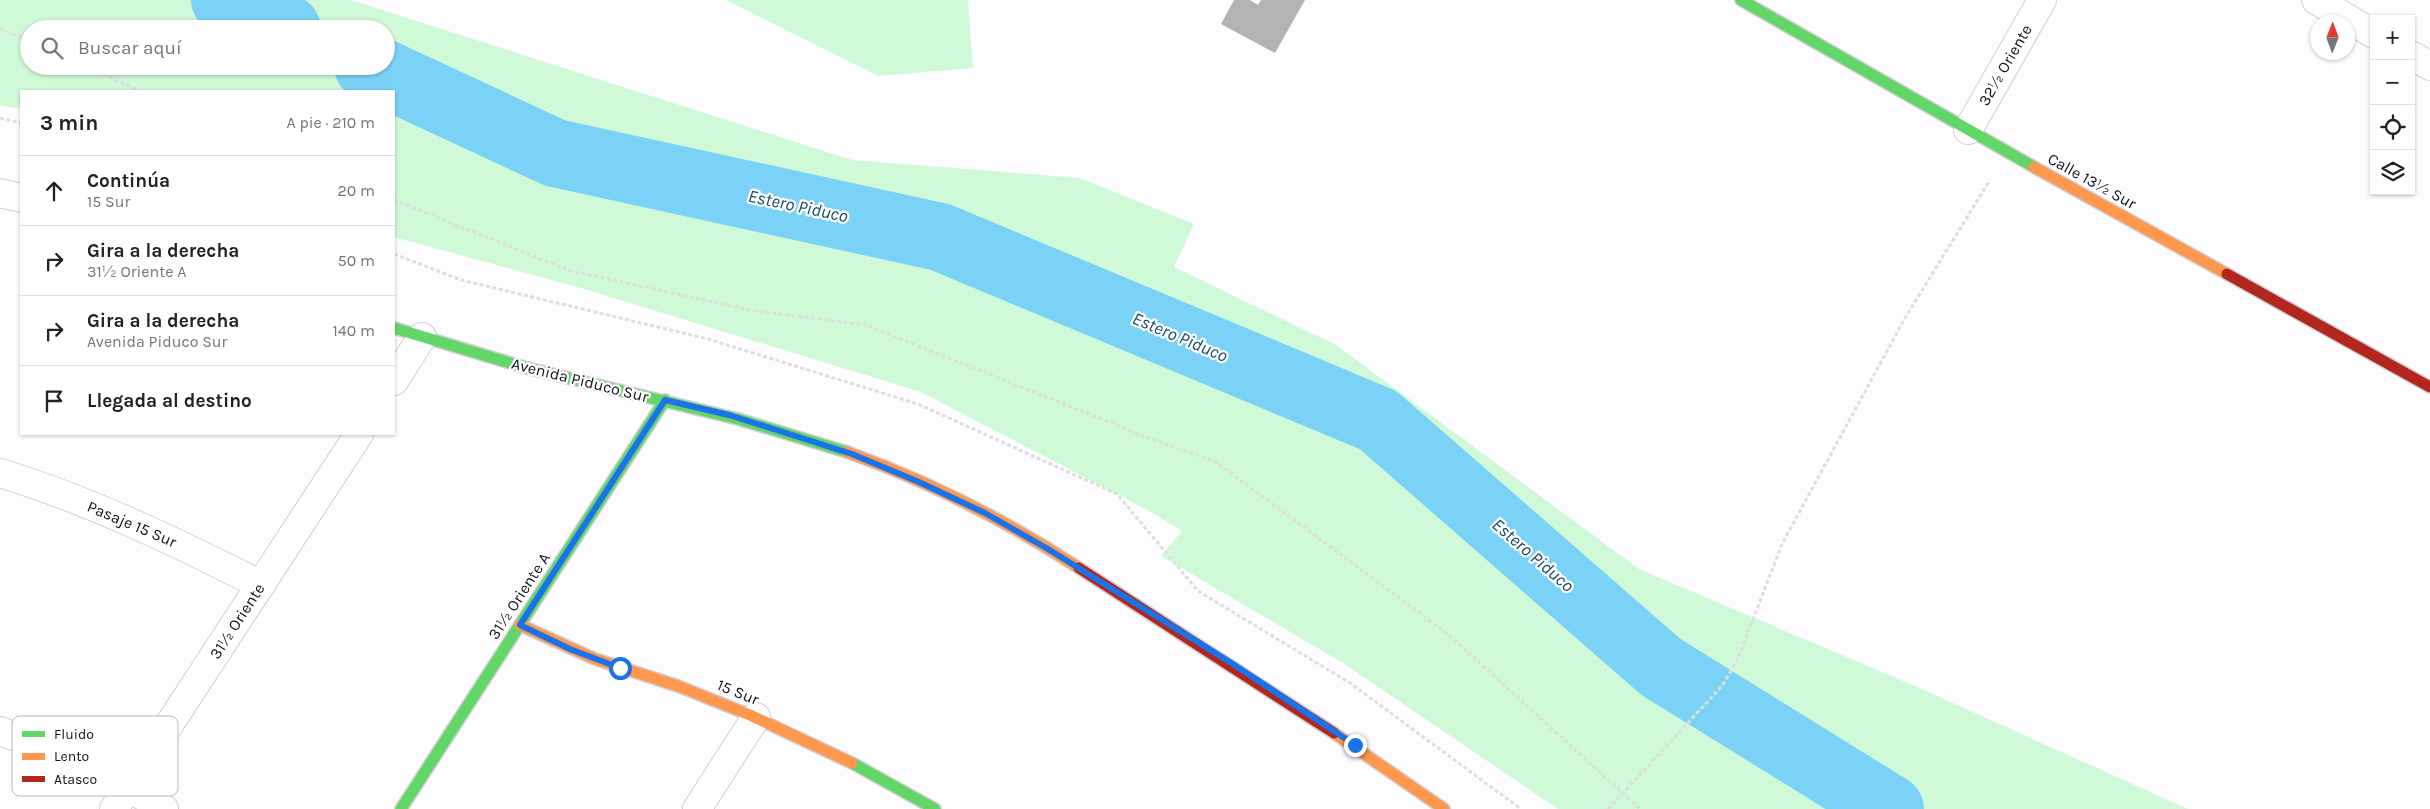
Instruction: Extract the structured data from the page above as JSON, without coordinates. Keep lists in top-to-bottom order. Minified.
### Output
{"streets":{"street":["32½ Oriente","Calle 13½ Sur","Avenida Piduco Sur","Pasaje 15 Sur","31½ Oriente A","31½ Oriente","15 Sur"]},"crossings":[["32½ Oriente","Calle 13½ Sur"],["Avenida Piduco Sur","31½ Oriente A"],["Pasaje 15 Sur","31½ Oriente"],["31½ Oriente A","15 Sur"]],"water":["Estero Piduco"],"legend":["Fluido","Lento","Atasco"],"north":"top","page":{"map_buttons":["+","−"],"search":"Buscar aquí","heading":["3 min","A pie · 210 m"],"list":[["Continúa","15 Sur","20 m"],["Gira a la derecha","31½ Oriente A","50 m"],["Gira a la derecha","Avenida Piduco Sur","140 m"],"Llegada al destino"]}}
